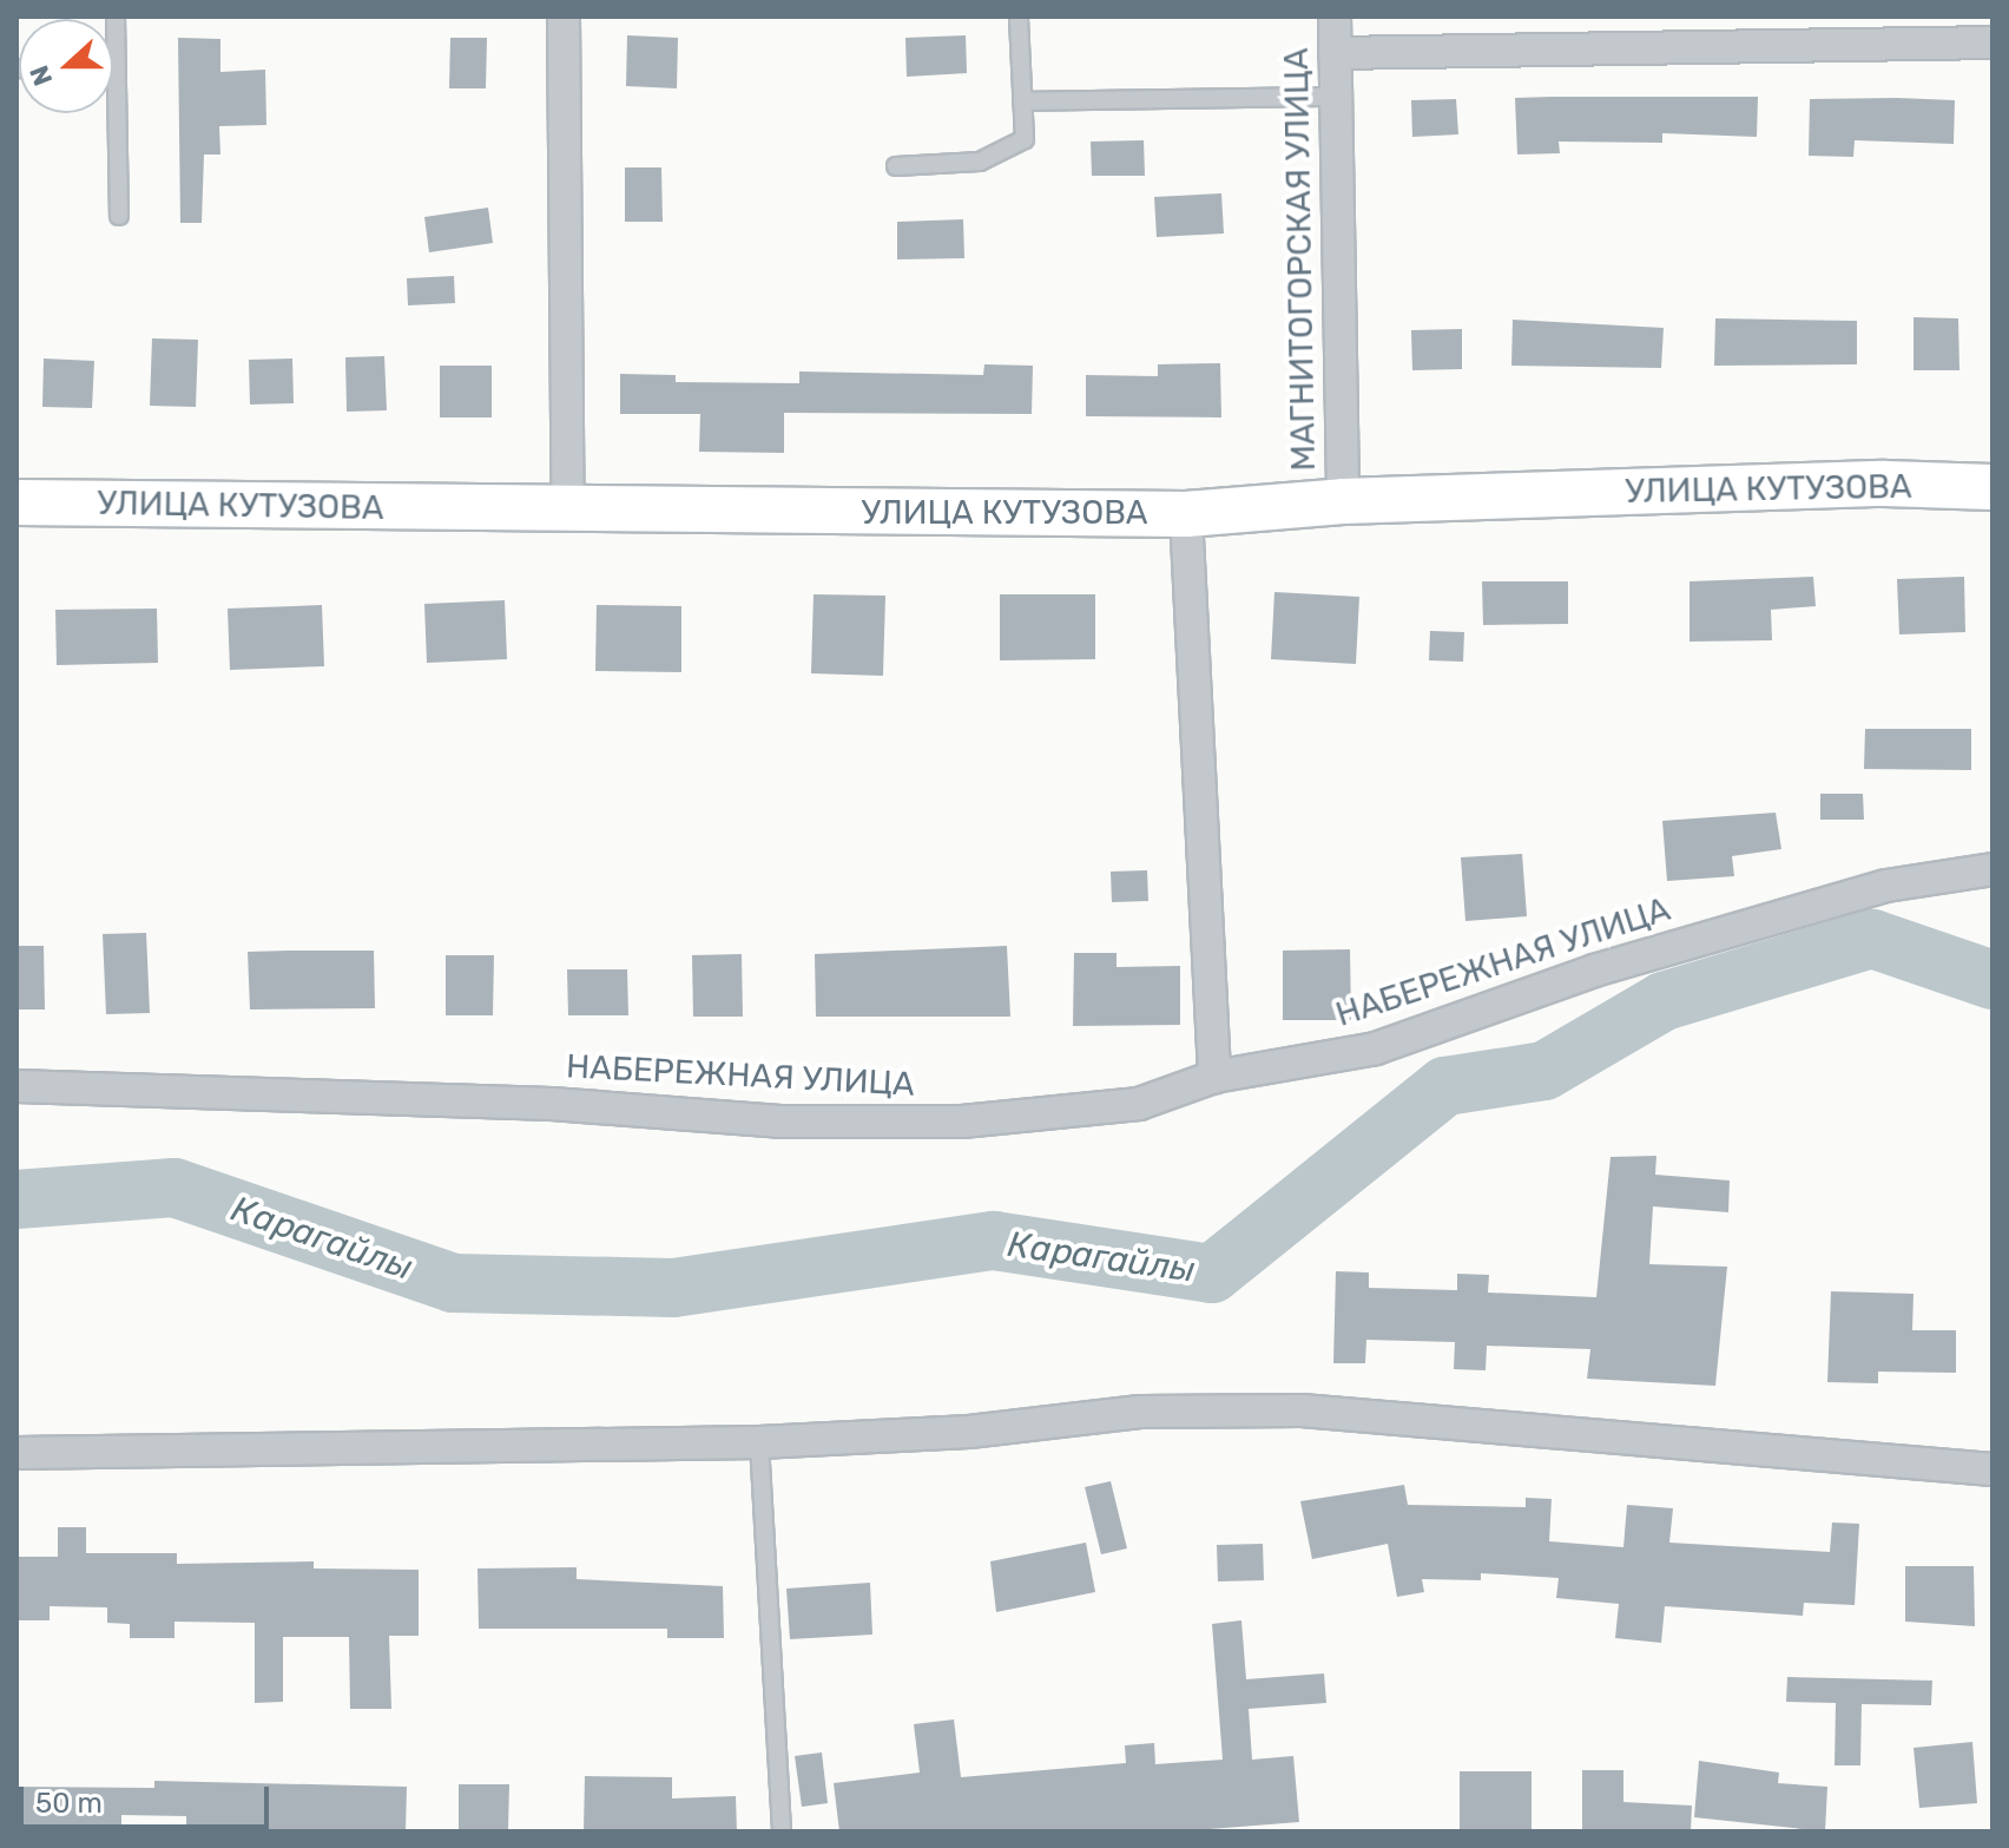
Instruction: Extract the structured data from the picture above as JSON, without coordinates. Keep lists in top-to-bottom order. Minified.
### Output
{"streets":{"main road":["УЛИЦА КУТУЗОВА"],"street":["МАГНИТОГОРСКАЯ УЛИЦА","НАБЕРЕЖНАЯ УЛИЦА"]},"crossings":[["МАГНИТОГОРСКАЯ УЛИЦА","УЛИЦА КУТУЗОВА"]],"water":["Карагайлы"],"scale_bar":"50 m","north":"left"}
